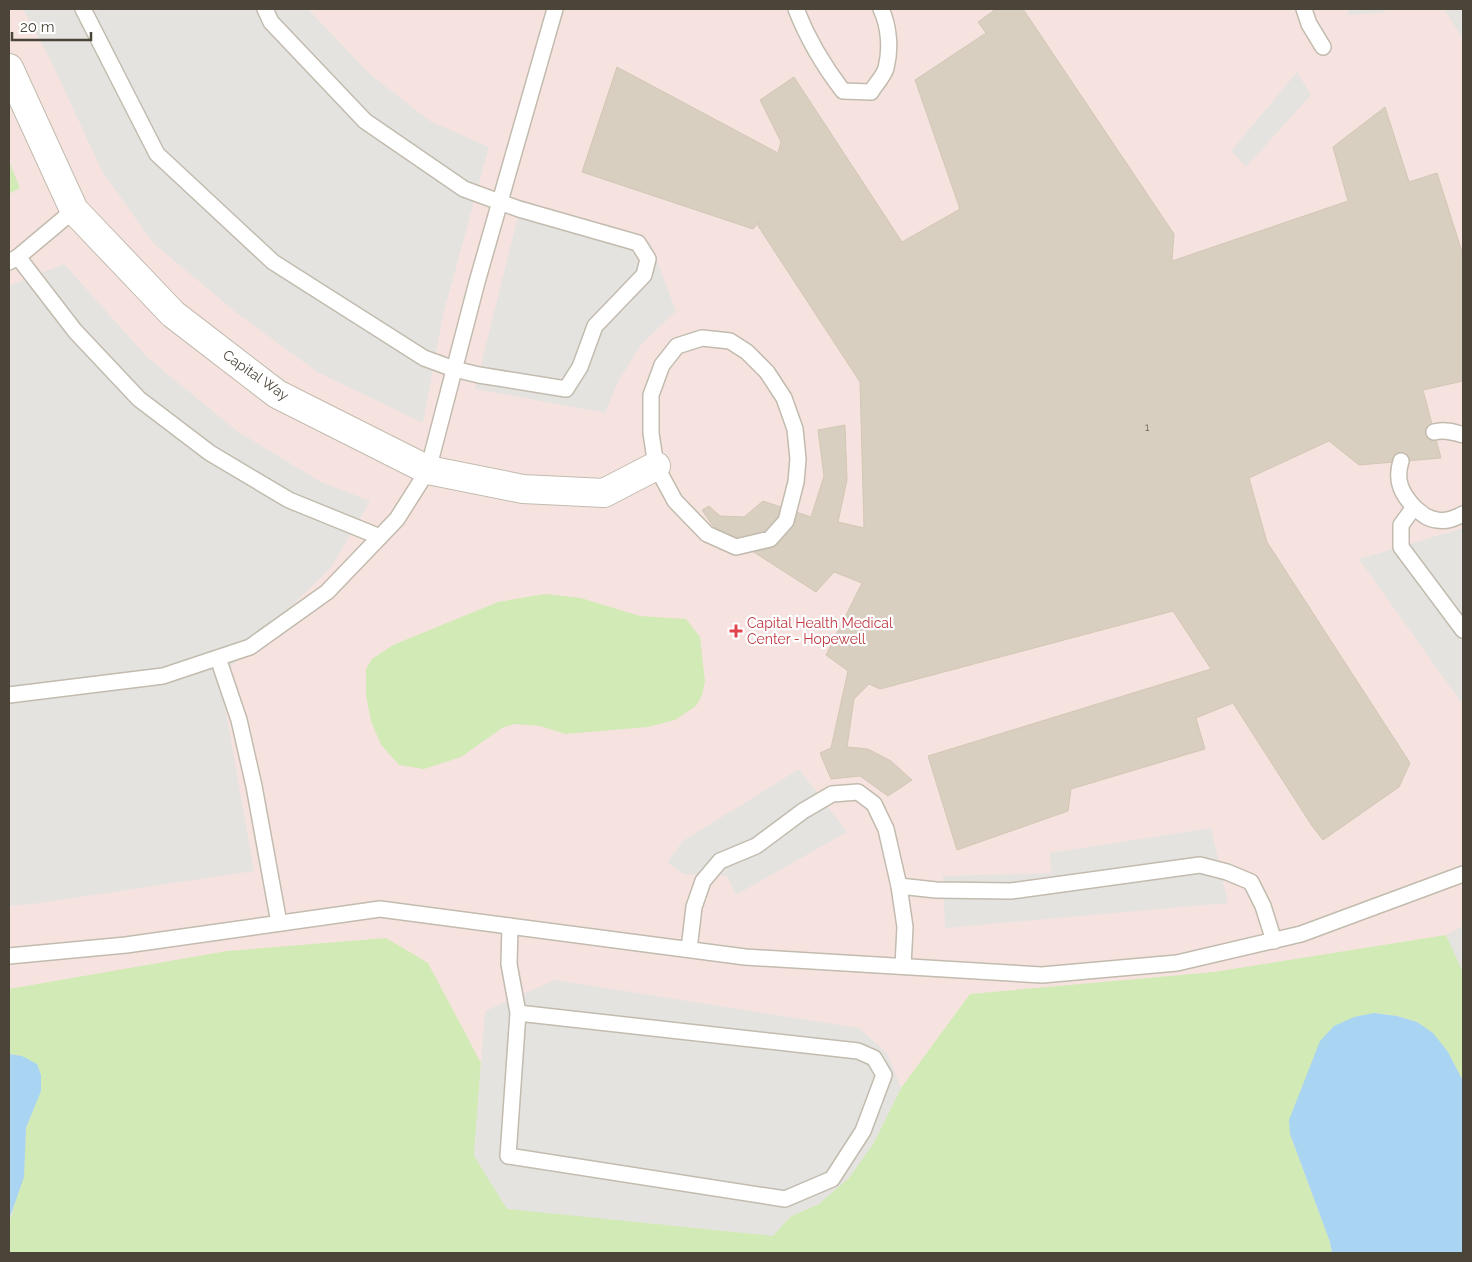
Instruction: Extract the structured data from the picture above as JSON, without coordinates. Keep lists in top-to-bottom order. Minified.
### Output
{"streets":{"street":["Capital Way"]},"places":{"health":["Capital Health Medical Center - Hopewell"]},"house_numbers":["1"],"scale_bar":"20 m"}
